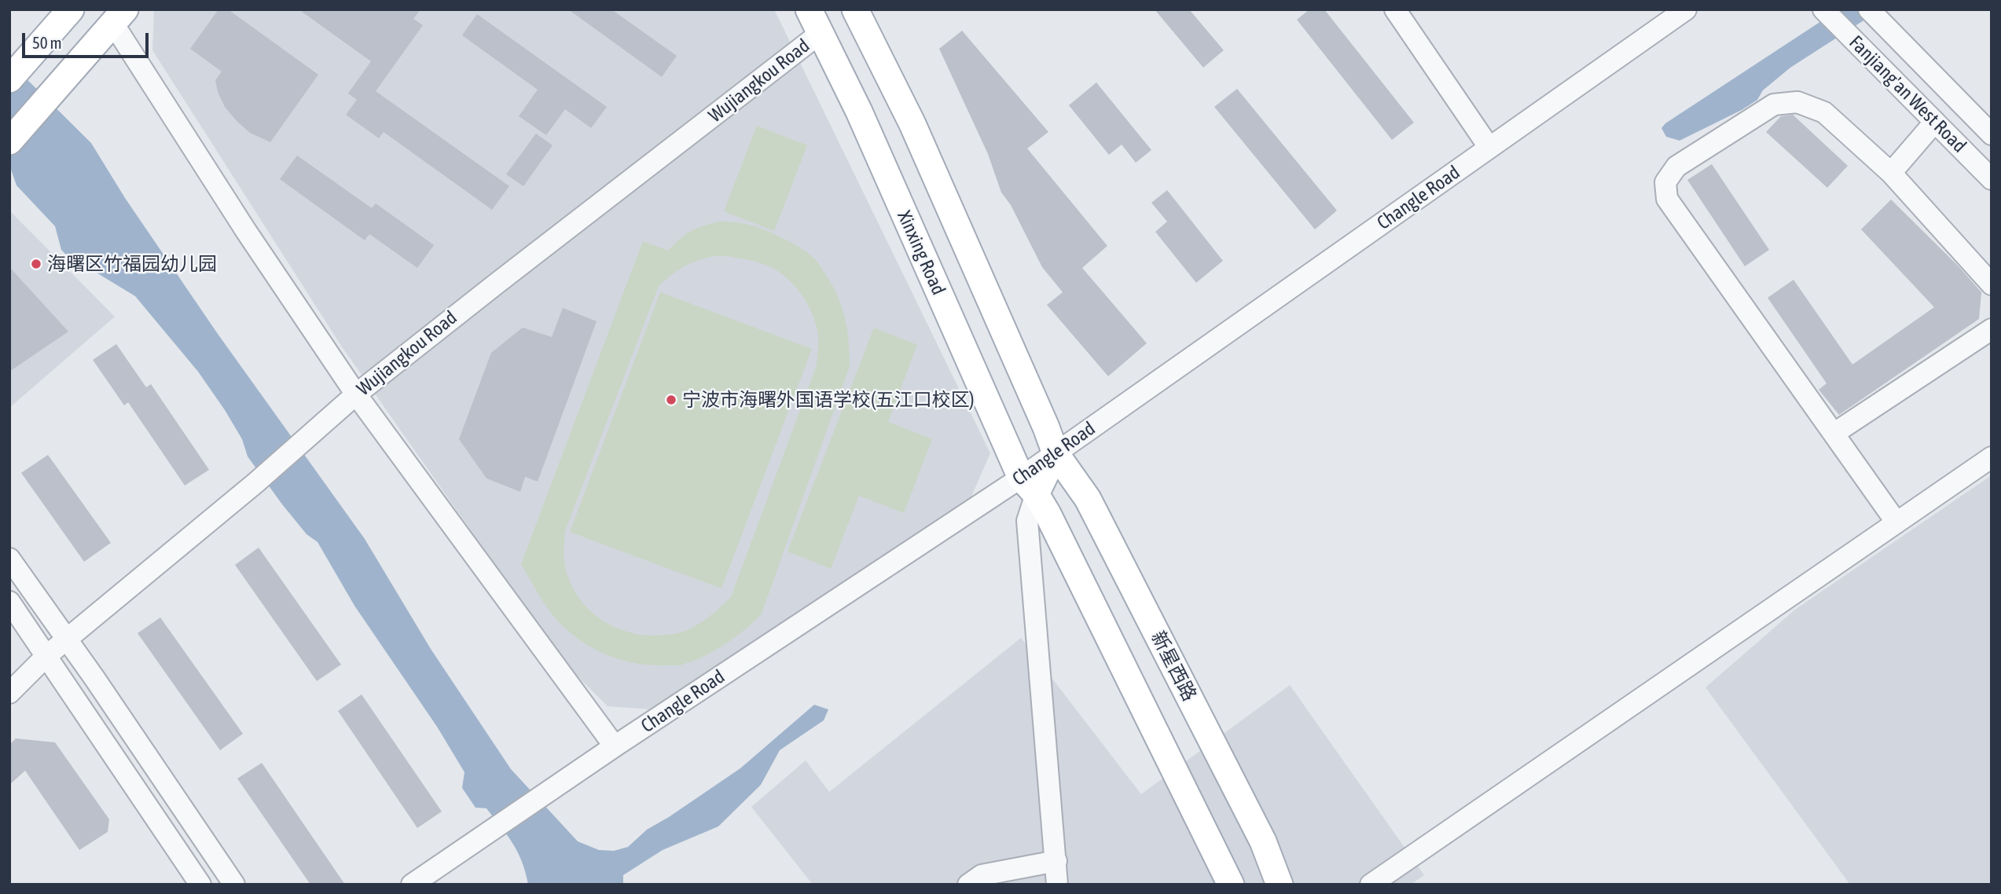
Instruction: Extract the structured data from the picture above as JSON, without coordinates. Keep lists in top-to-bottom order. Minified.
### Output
{"streets":{"main road":["Xinxing Road","新星西路"],"street":["Wujiangkou Road","Fanjiang'an West Road","Changle Road"]},"crossings":[["Wujiangkou Road","Xinxing Road"],["Changle Road","Xinxing Road"],["Changle Road","新星西路"]],"places":["海曙区竹福园幼儿园","宁波市海曙外国语学校(五江口校区)"],"scale_bar":"50 m"}
